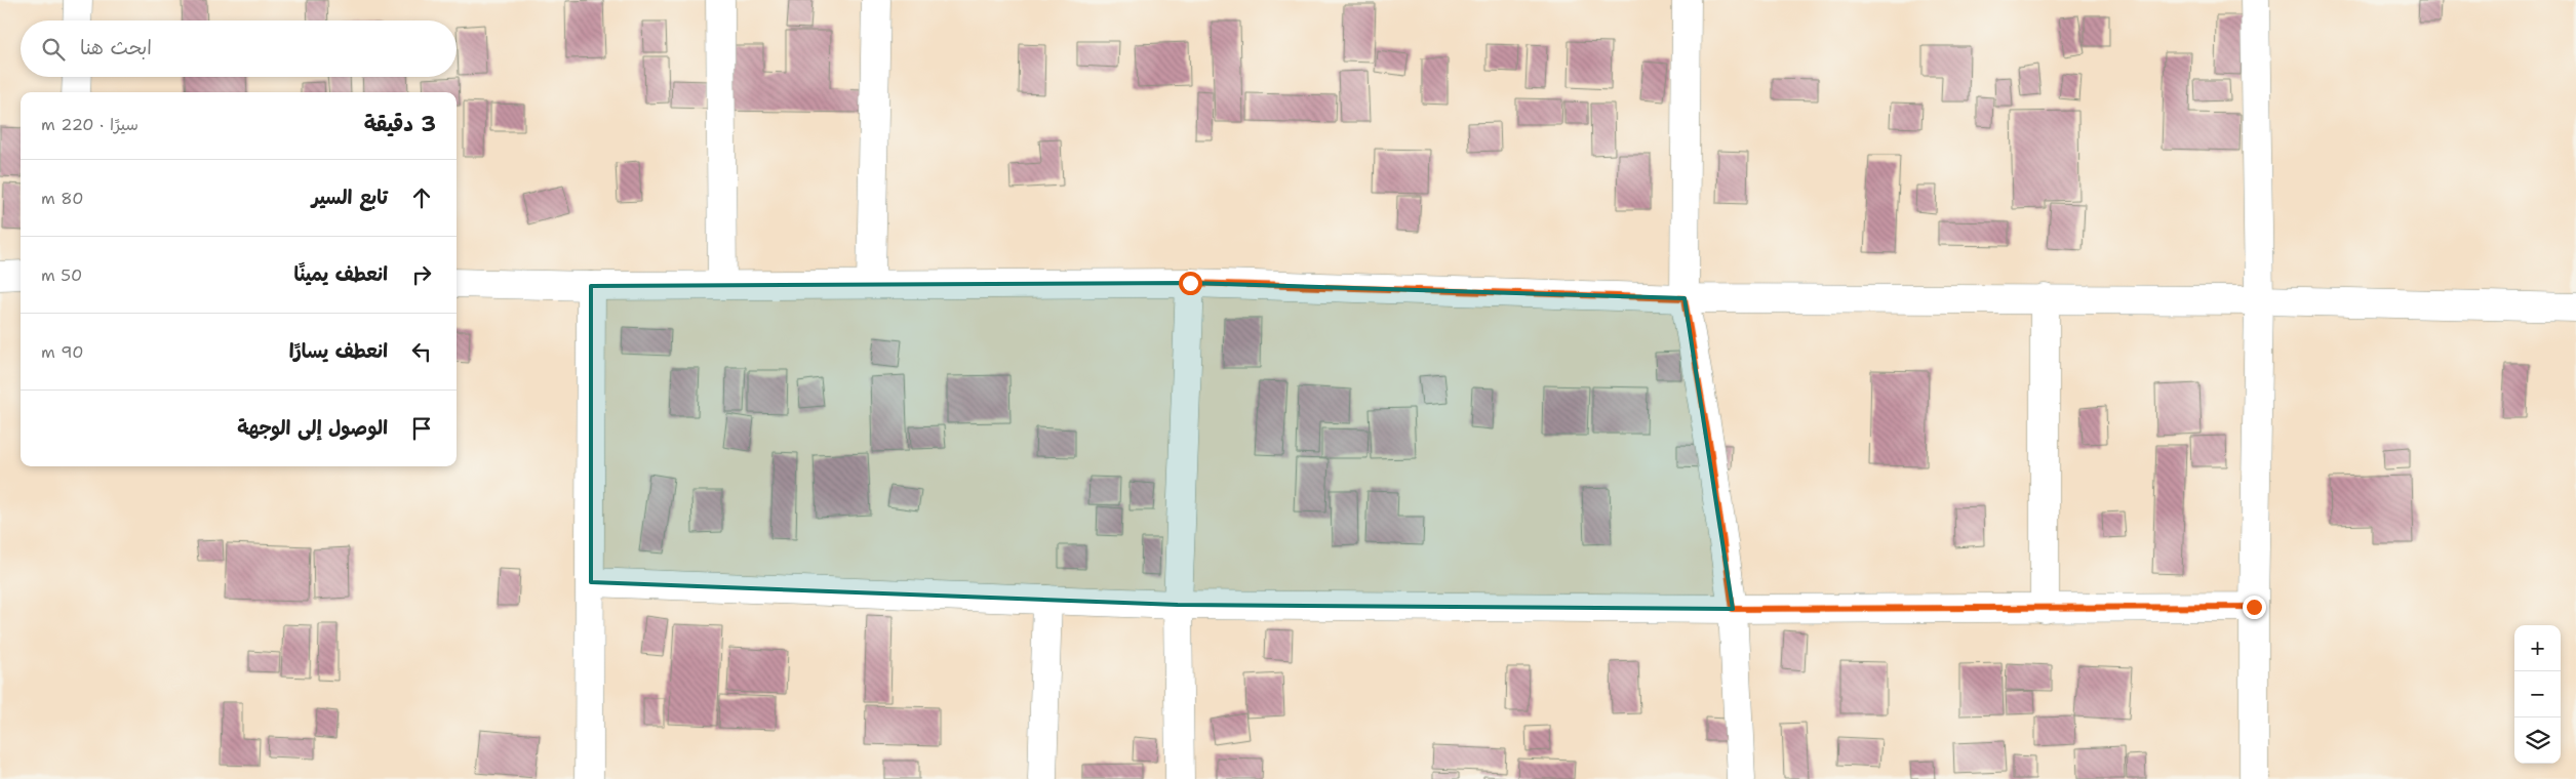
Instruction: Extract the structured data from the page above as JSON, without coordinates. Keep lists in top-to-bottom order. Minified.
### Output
{"page":{"search":"ابحث هنا","heading":["3 دقيقة","سيرًا · 220 m"],"list":[["تابع السير","80 m"],["انعطف يمينًا","50 m"],["انعطف يسارًا","90 m"],"الوصول إلى الوجهة"],"map_buttons":["+","−"]}}
